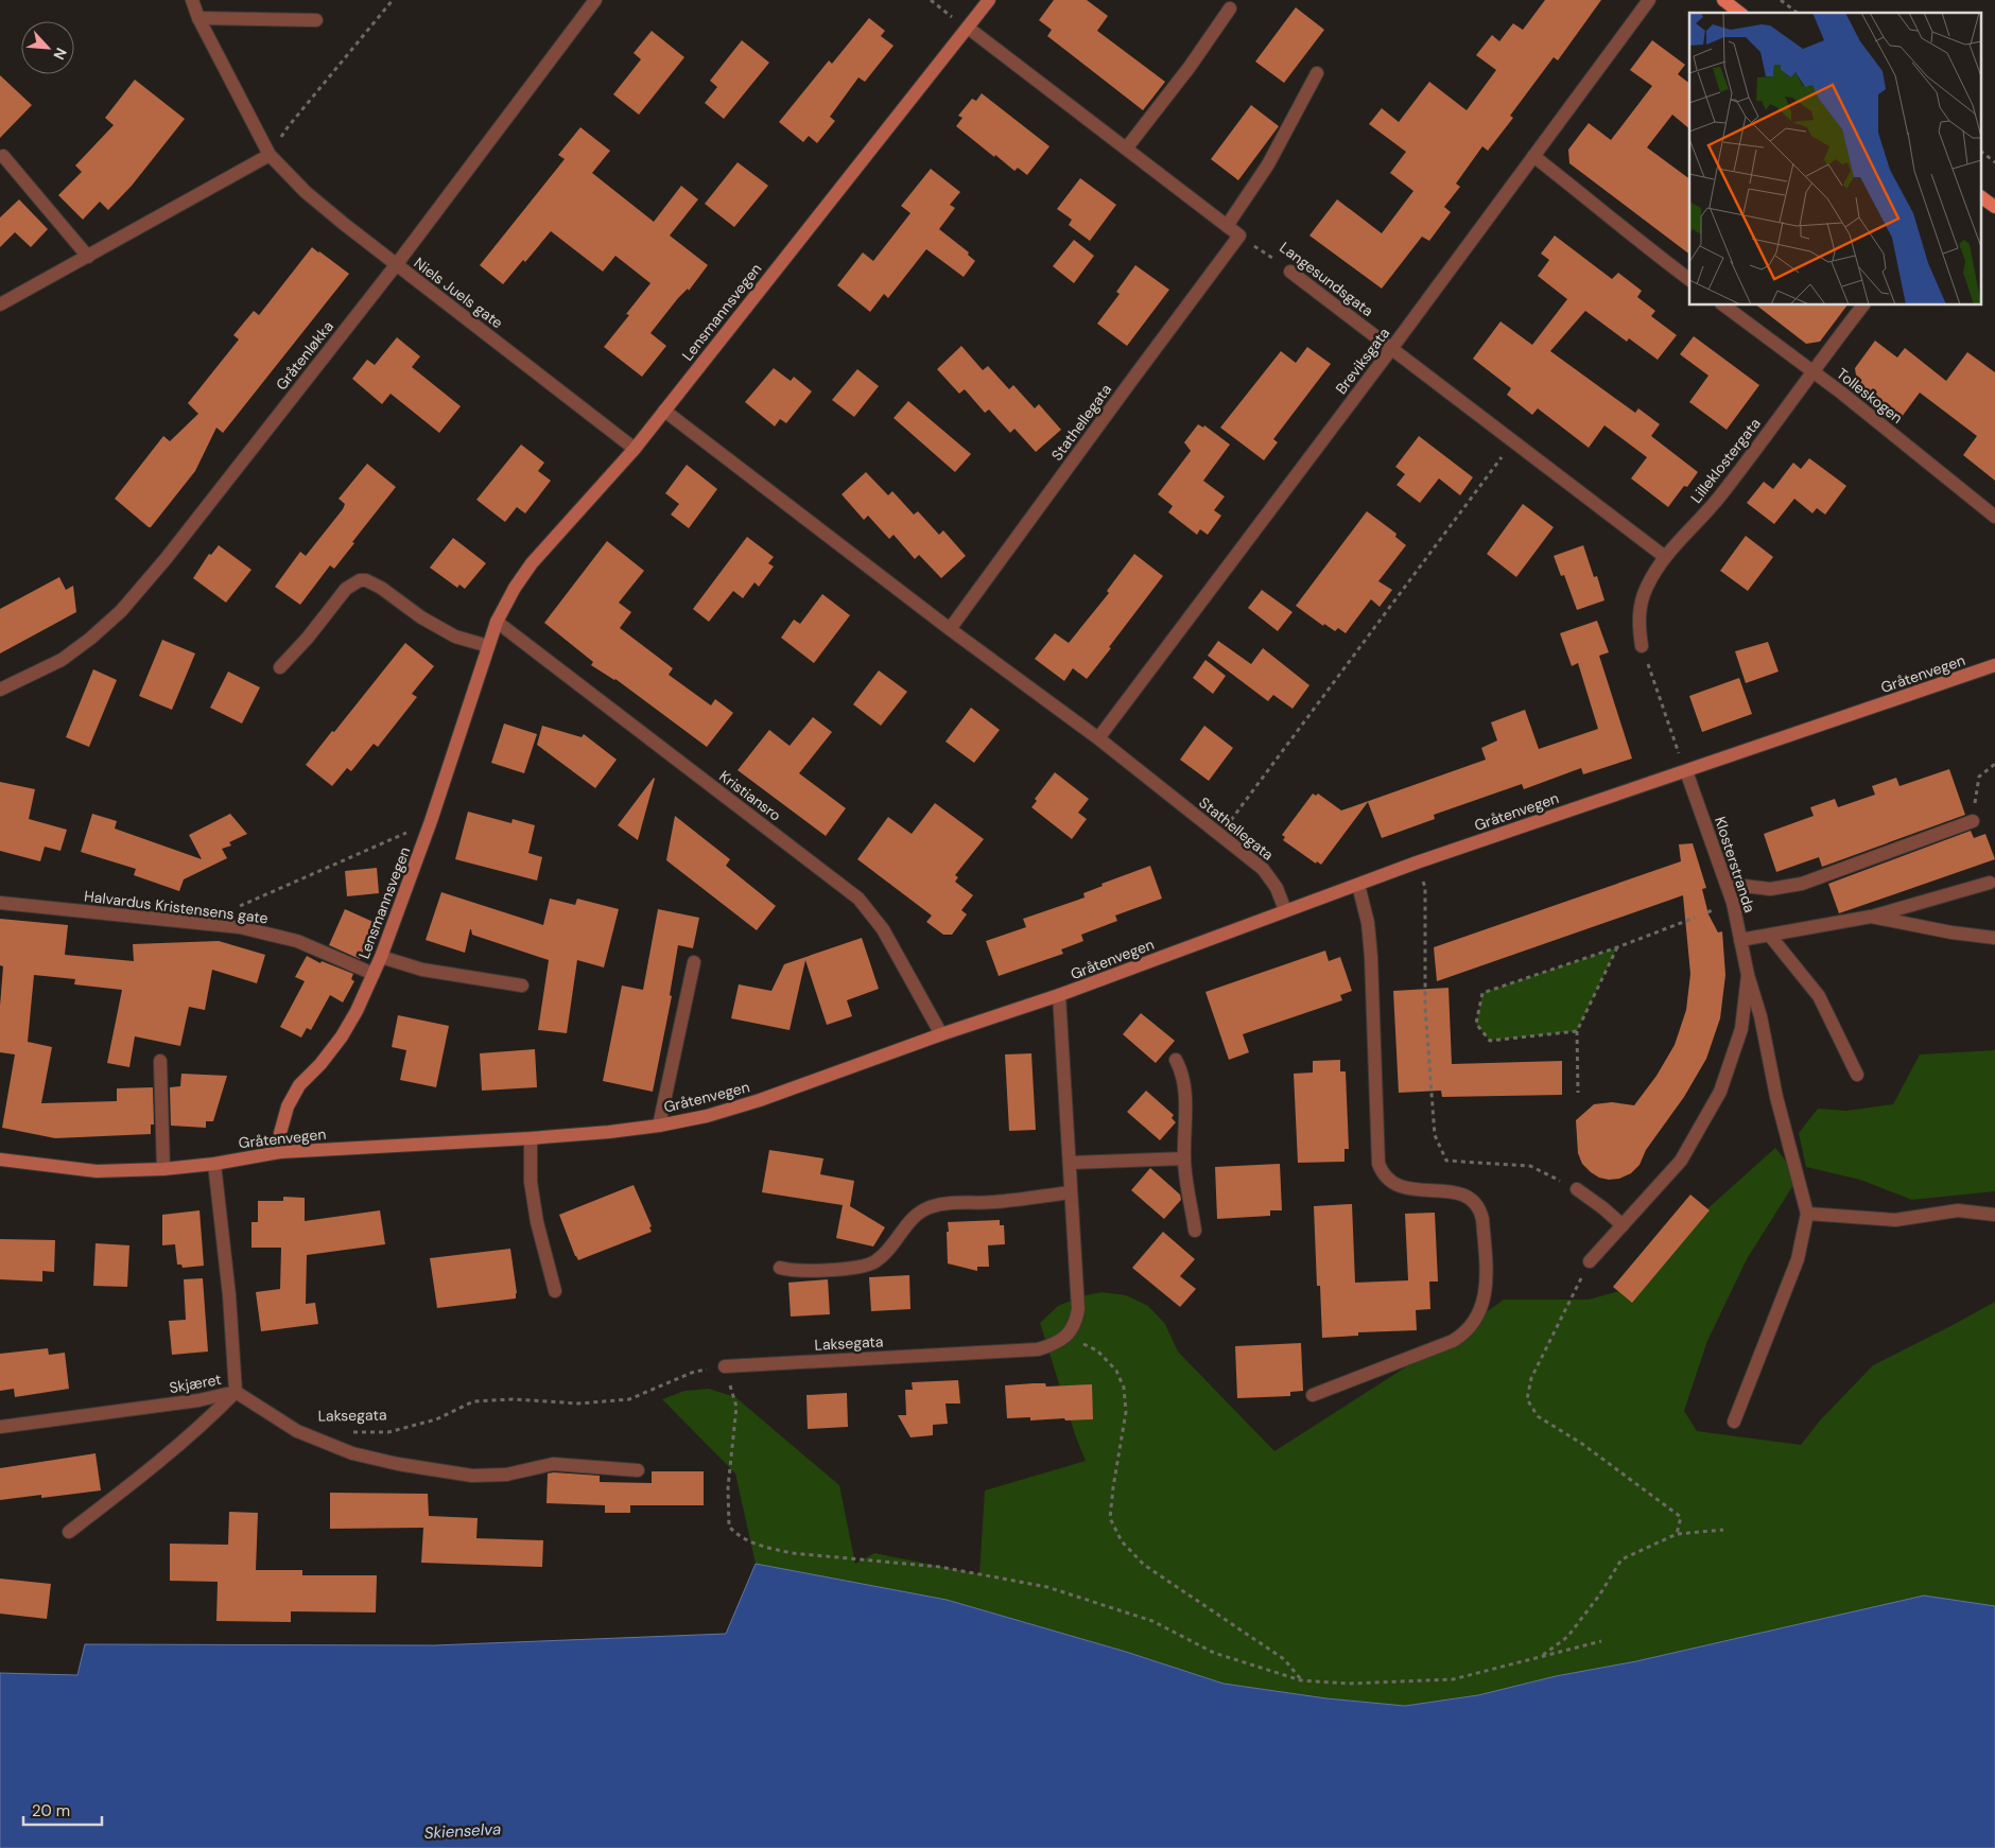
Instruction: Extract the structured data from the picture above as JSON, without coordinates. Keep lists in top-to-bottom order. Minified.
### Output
{"streets":{"street":["Langesundsgata","Niels Juels gate","Lensmannsvegen","Gråtenløkka","Breviksgata","Tolleskogen","Stathellegata","Lilleklostergata","Gråtenvegen","Kristiansro","Klosterstranda","Halvardus Kristensens gate","Laksegata","Skjæret"]},"crossings":[["Langesundsgata","Breviksgata"],["Langesundsgata","Stathellegata"],["Langesundsgata","Lilleklostergata"],["Niels Juels gate","Lensmannsvegen"],["Niels Juels gate","Gråtenløkka"],["Lensmannsvegen","Stathellegata"],["Lensmannsvegen","Gråtenvegen"],["Lensmannsvegen","Kristiansro"],["Lensmannsvegen","Halvardus Kristensens gate"],["Breviksgata","Stathellegata"],["Tolleskogen","Lilleklostergata"],["Stathellegata","Gråtenvegen"],["Gråtenvegen","Kristiansro"],["Gråtenvegen","Klosterstranda"]],"water":["Skienselva"],"scale_bar":"20 m","north":"bottom right"}
